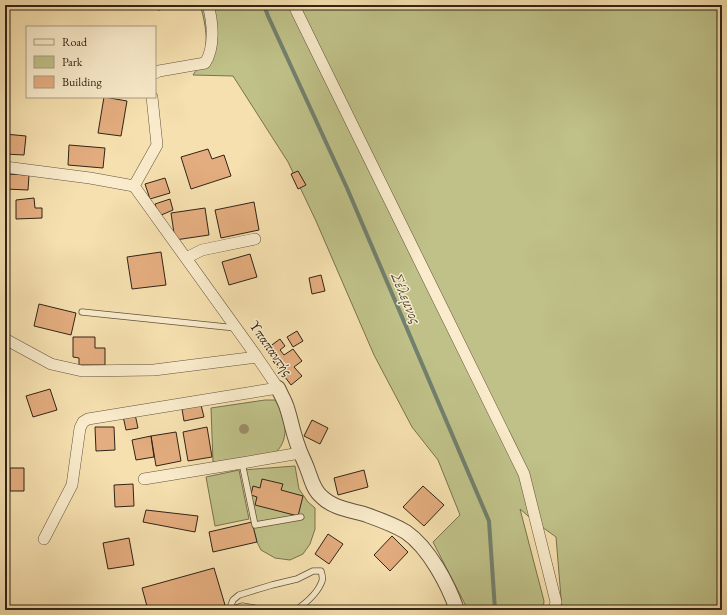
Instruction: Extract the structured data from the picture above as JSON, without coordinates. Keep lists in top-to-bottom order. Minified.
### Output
{"streets":{"street":["Υπαπαντής"]},"water":["Σέλεμνος"],"legend":["Road","Park","Building"]}
